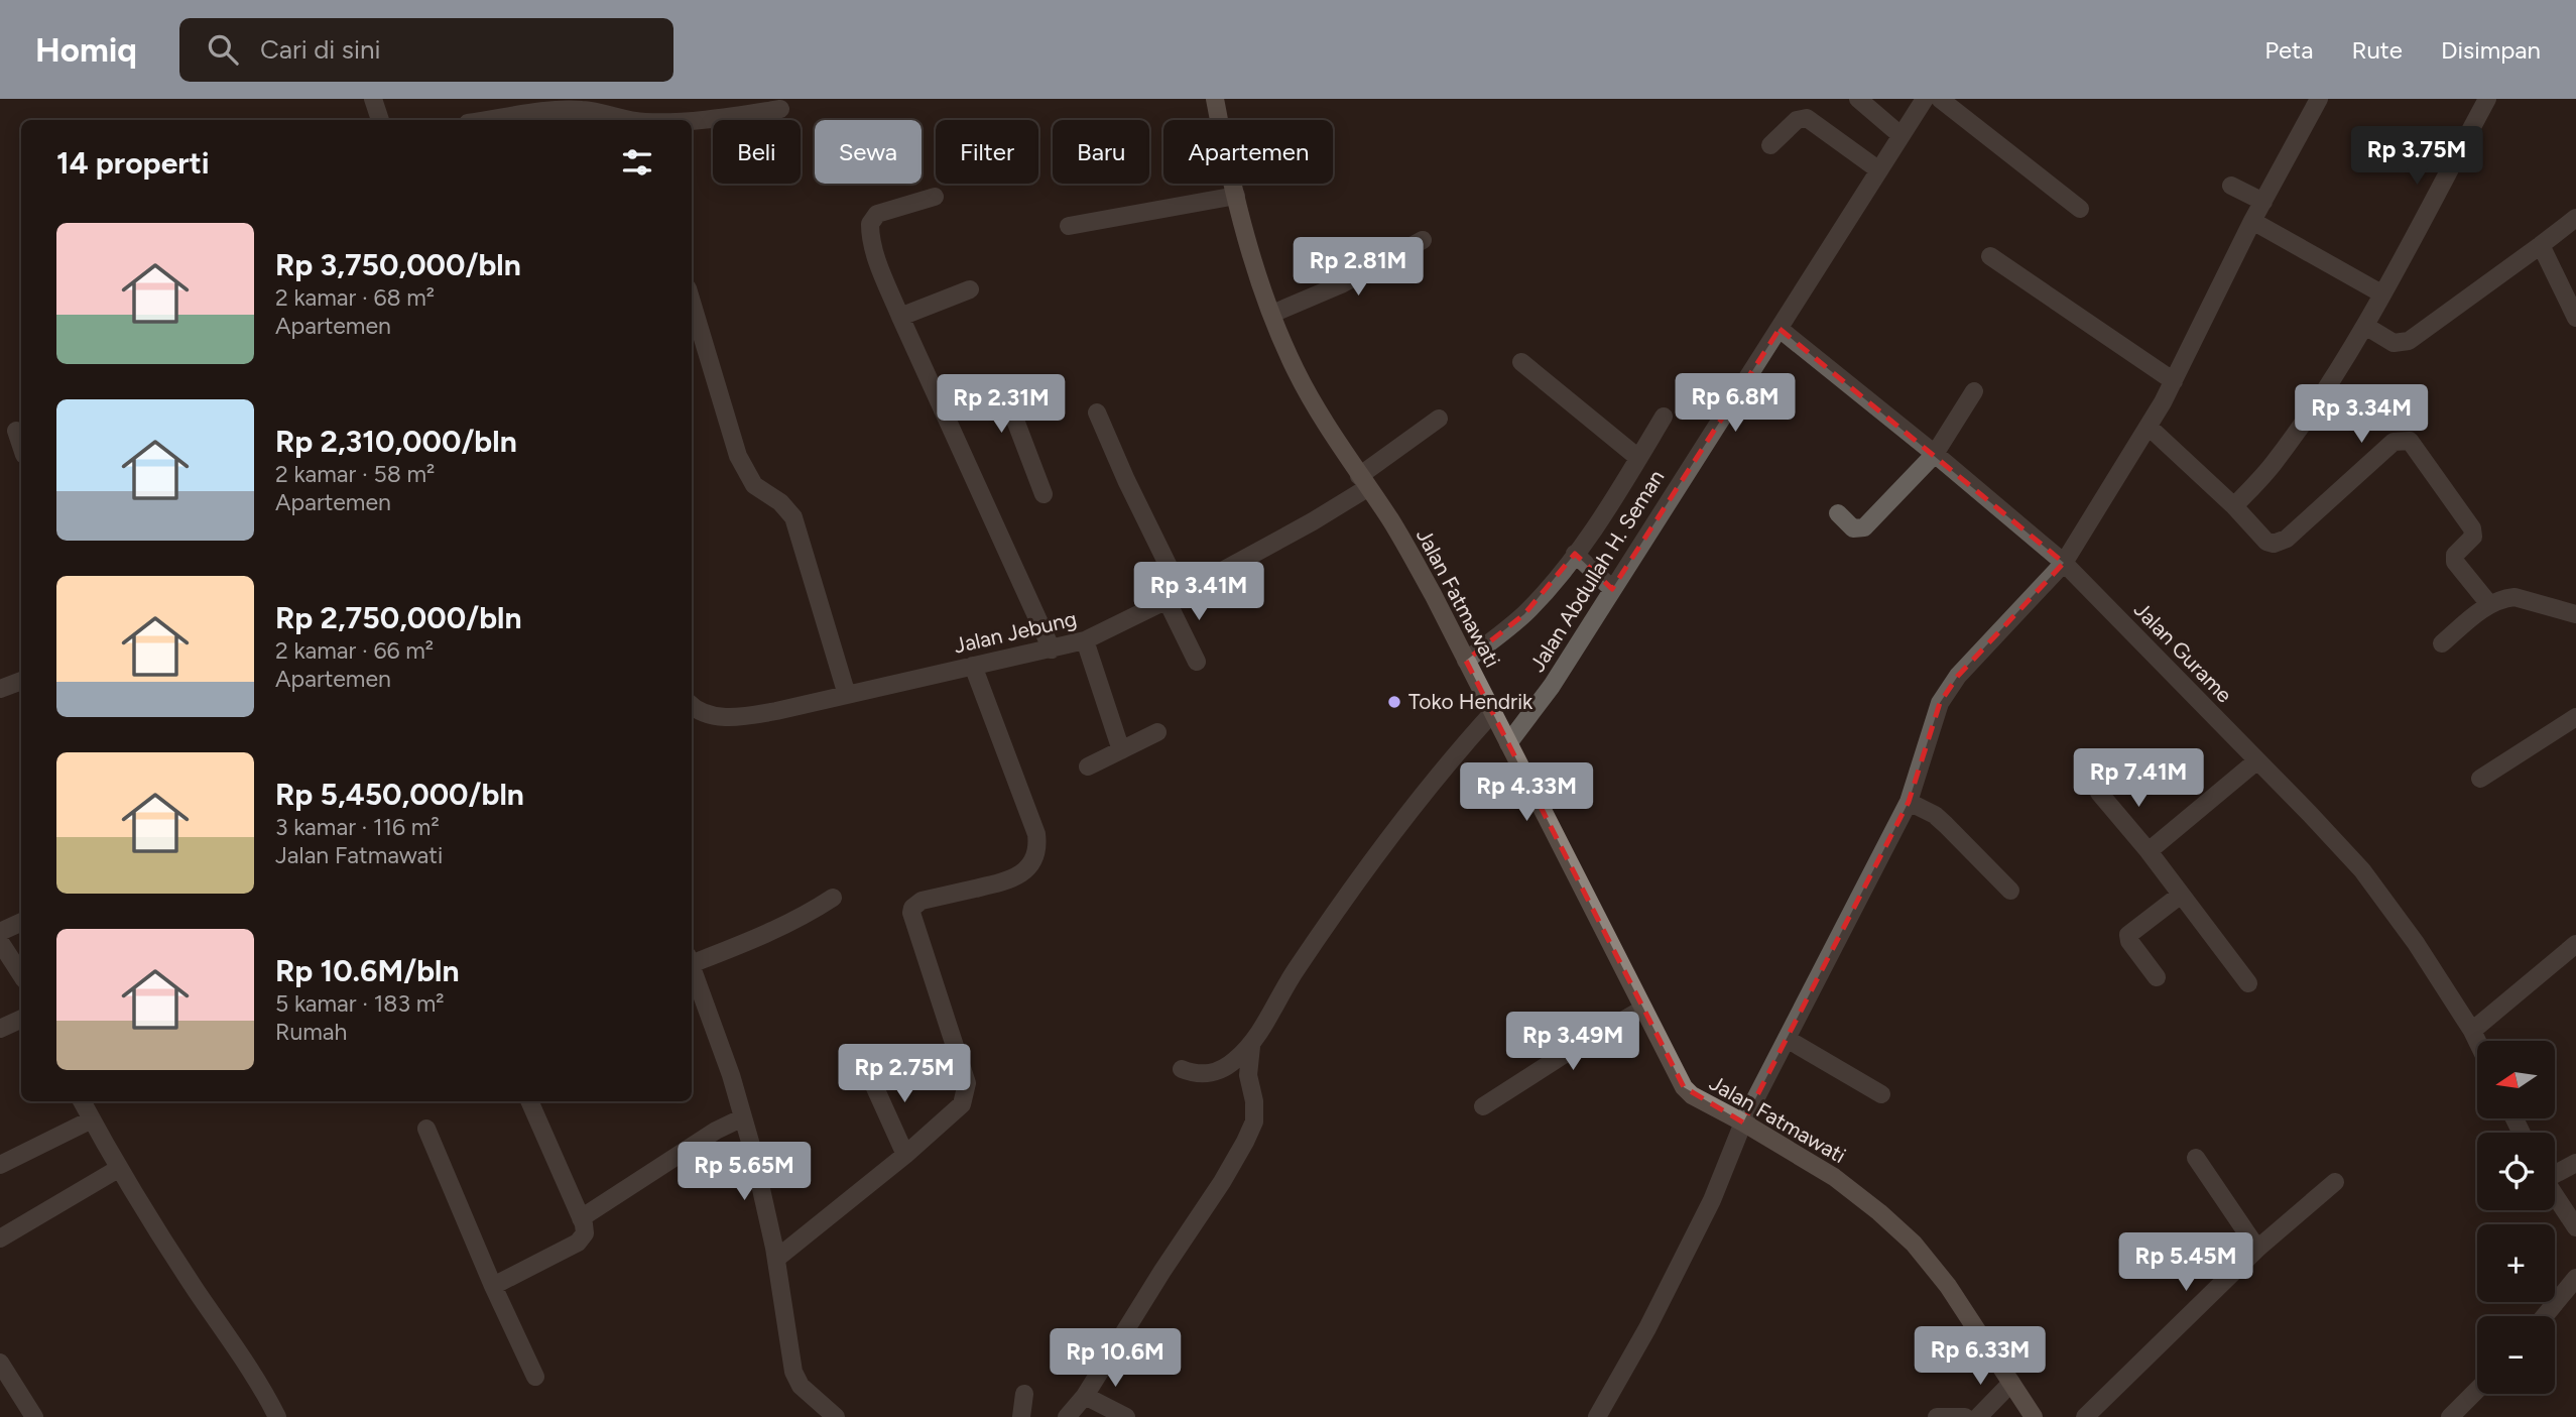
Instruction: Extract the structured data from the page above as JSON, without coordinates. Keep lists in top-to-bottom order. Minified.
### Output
{"streets":{"street":["Jalan Abdullah H. Seman","Jalan Fatmawati","Jalan Jebung","Jalan Gurame"]},"crossings":[["Jalan Abdullah H. Seman","Jalan Fatmawati"],["Jalan Abdullah H. Seman","Jalan Gurame"],["Jalan Fatmawati","Jalan Jebung"]],"places":["Toko Hendrik"],"north":"left","page":{"header":"Homiq","search":"Cari di sini","nav":["Peta","Rute","Disimpan"],"chip":["Beli","Sewa","Filter","Baru","Apartemen"],"heading":"14 properti","price":["Rp 3.75M","Rp 2.81M","Rp 6.8M","Rp 2.31M","Rp 3.34M","Rp 3.41M","Rp 7.41M","Rp 4.33M","Rp 3.49M","Rp 2.75M","Rp 5.65M","Rp 5.45M","Rp 6.33M","Rp 10.6M"],"list":[{"name":"Rp 3,750,000/bln","note":"2 kamar · 68 m² · Apartemen"},{"name":"Rp 2,310,000/bln","note":"2 kamar · 58 m² · Apartemen"},{"name":"Rp 2,750,000/bln","note":"2 kamar · 66 m² · Apartemen"},{"name":"Rp 5,450,000/bln","note":"3 kamar · 116 m² · Jalan Fatmawati"},{"name":"Rp 10.6M/bln","note":"5 kamar · 183 m² · Rumah"}],"map_buttons":["+","−"]}}
